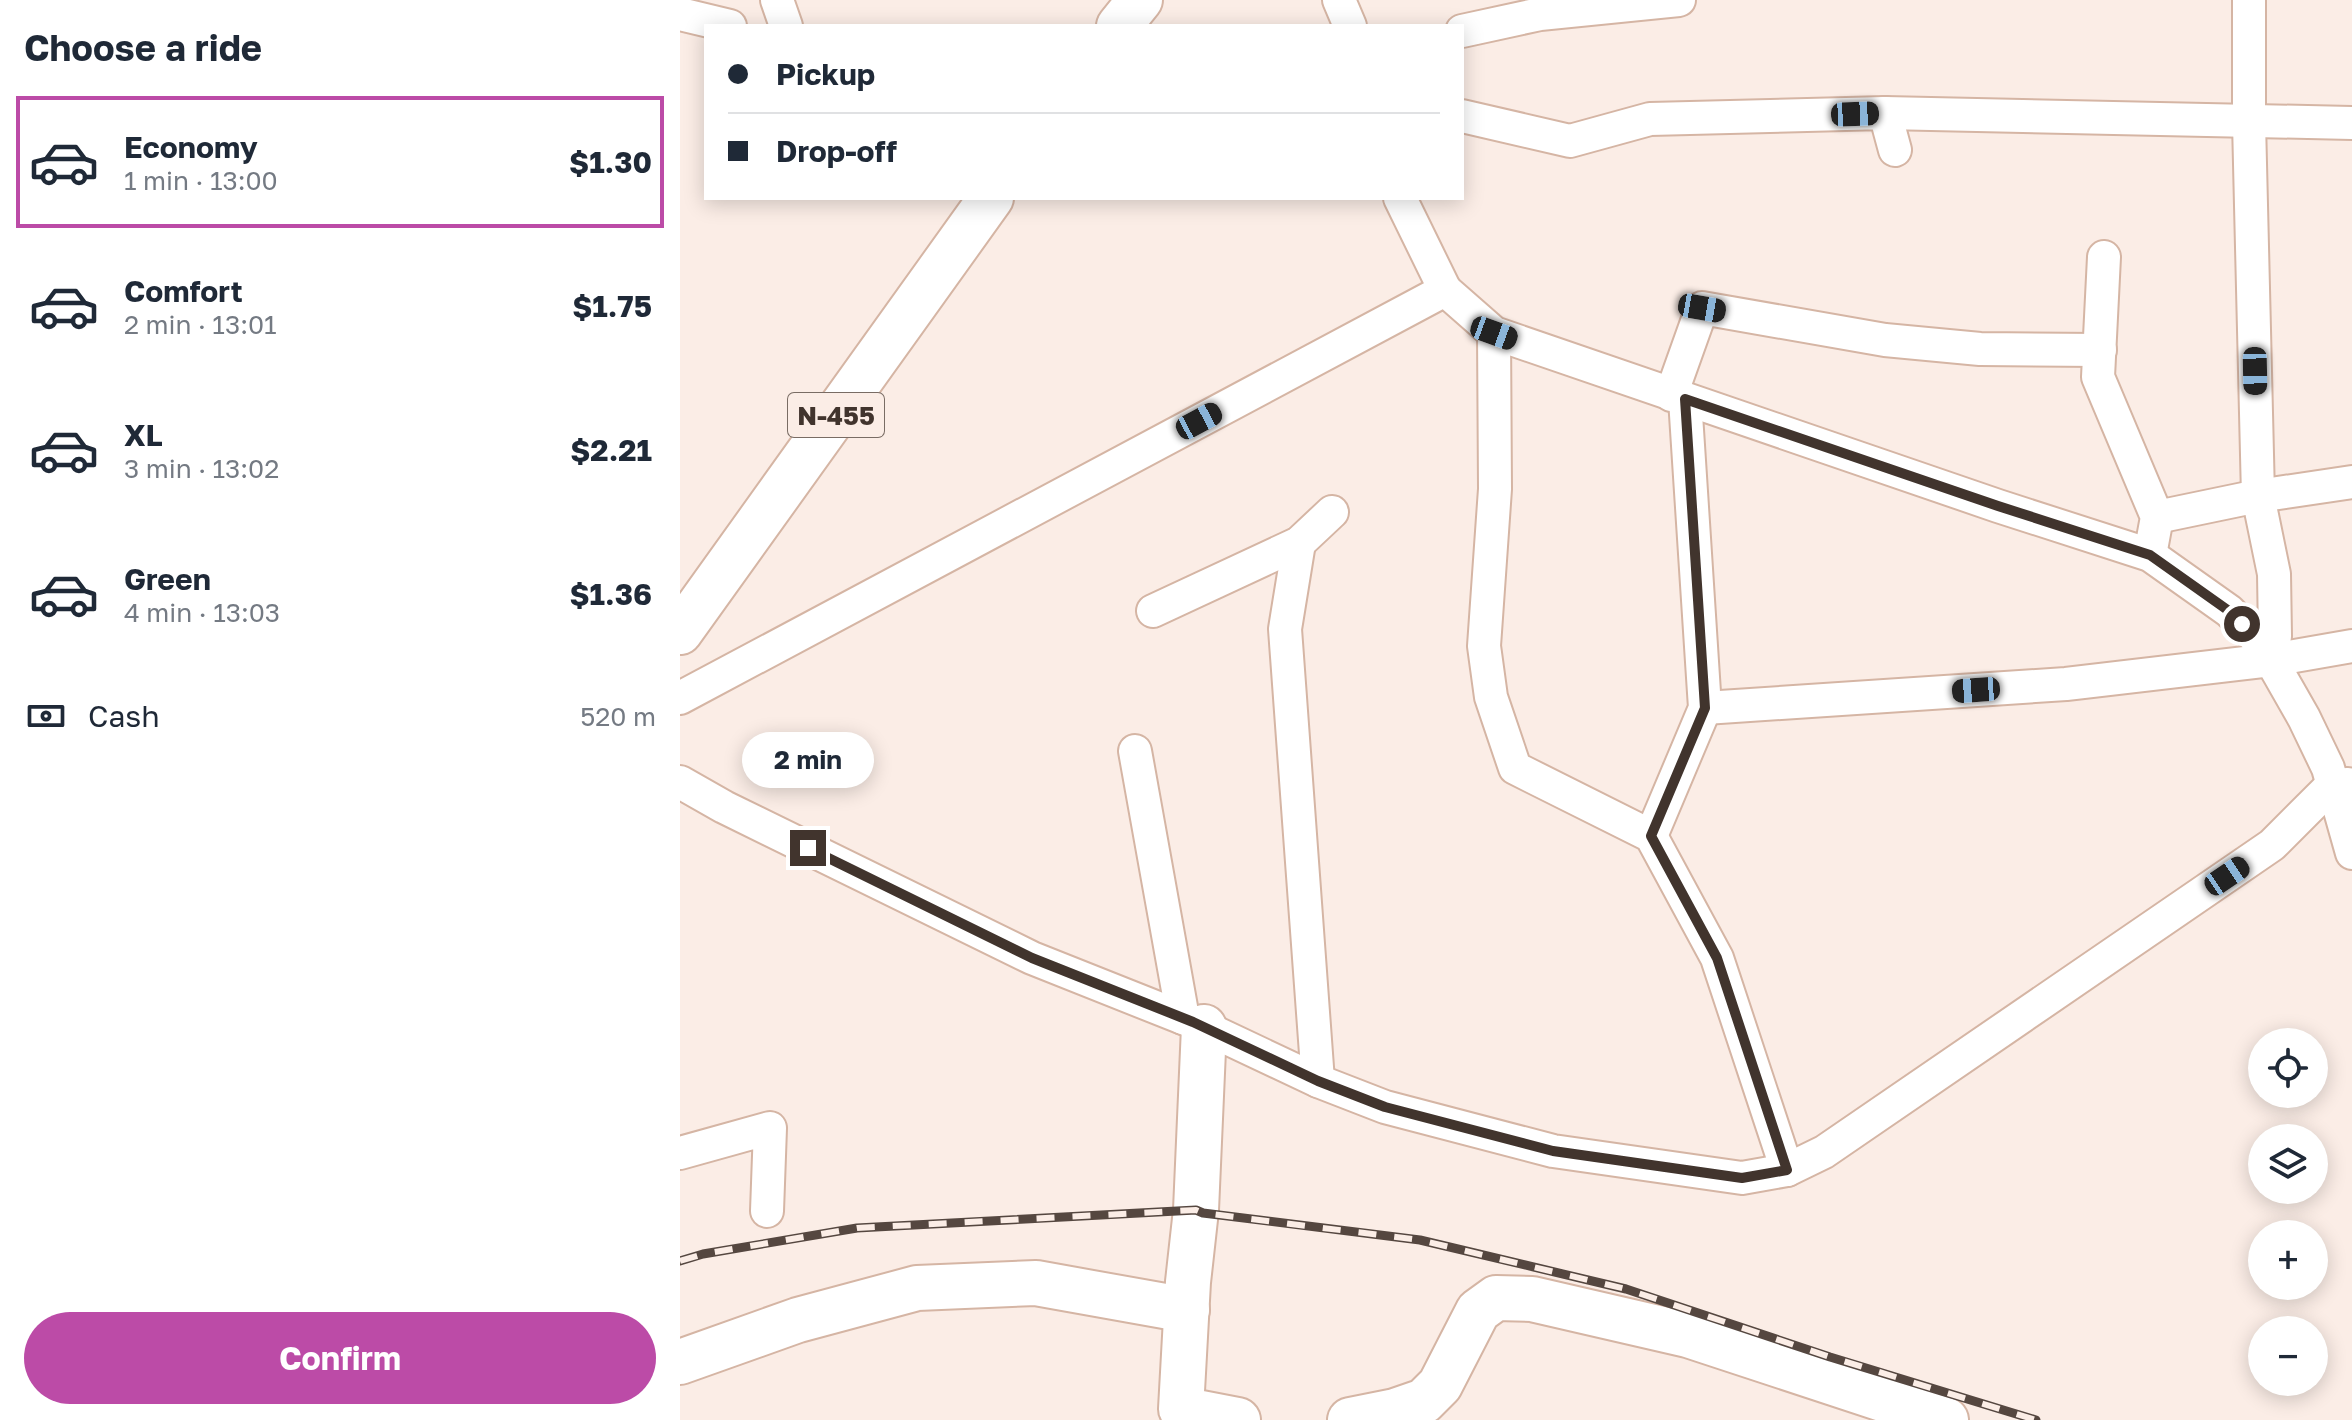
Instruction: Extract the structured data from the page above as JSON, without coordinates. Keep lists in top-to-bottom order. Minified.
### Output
{"streets":{"main road":["N-455"]},"page":{"heading":"Choose a ride","banner":["Pickup","Drop-off"],"list":[{"name":"Economy","note":"1 min · 13:00","value":"$1.30"},{"name":"Comfort","note":"2 min · 13:01","value":"$1.75"},{"name":"XL","note":"3 min · 13:02","value":"$2.21"},{"name":"Green","note":"4 min · 13:03","value":"$1.36"}],"pay":["Cash","520 m"],"bubble":"2 min","map_buttons":["+","−"],"buttons":"Confirm"}}
